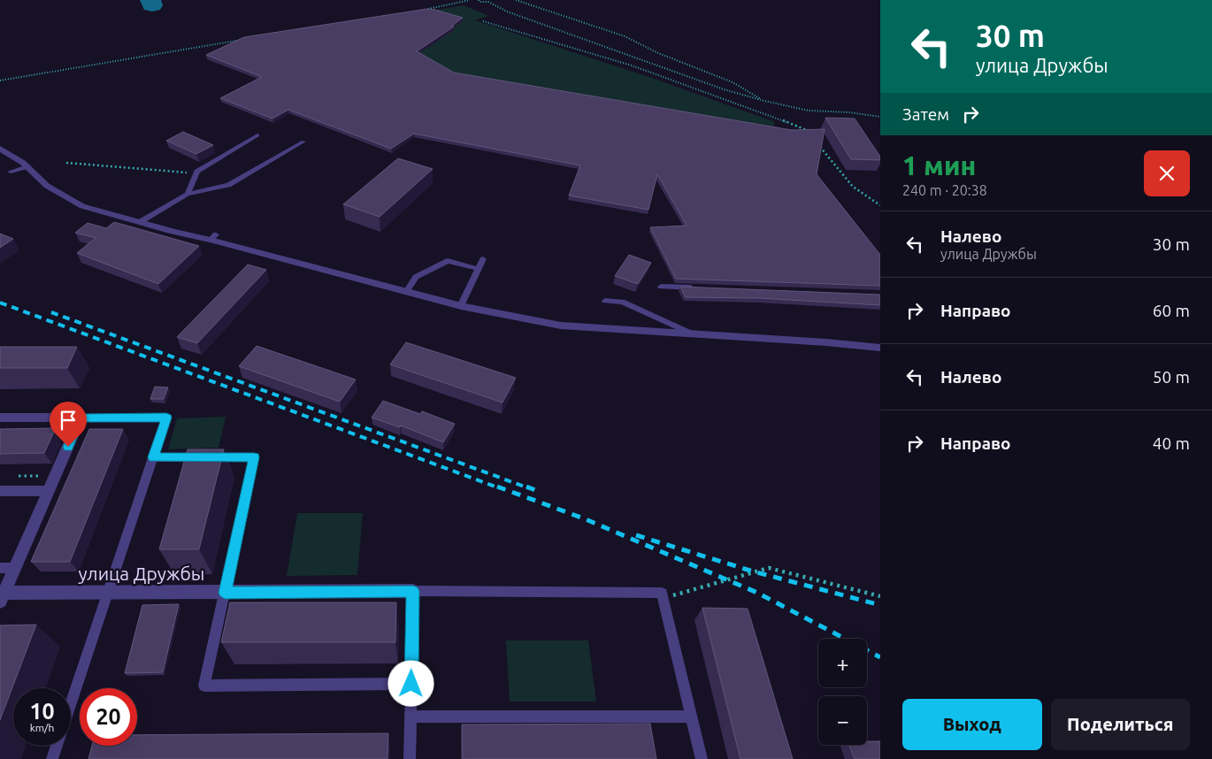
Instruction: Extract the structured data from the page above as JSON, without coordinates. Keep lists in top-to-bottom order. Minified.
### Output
{"streets":{"street":["улица Дружбы"]},"page":{"turn":["30 m","улица Дружбы"],"then":"Затем","heading":["1 мин","240 m · 20:38"],"list":[{"name":"Налево","note":"улица Дружбы","value":"30 m"},{"name":"Направо","value":"60 m"},{"name":"Налево","value":"50 m"},{"name":"Направо","value":"40 m"}],"map_buttons":["+","−"],"speed":"10 km/h","limit":"20","buttons":["Выход","Поделиться"]}}
